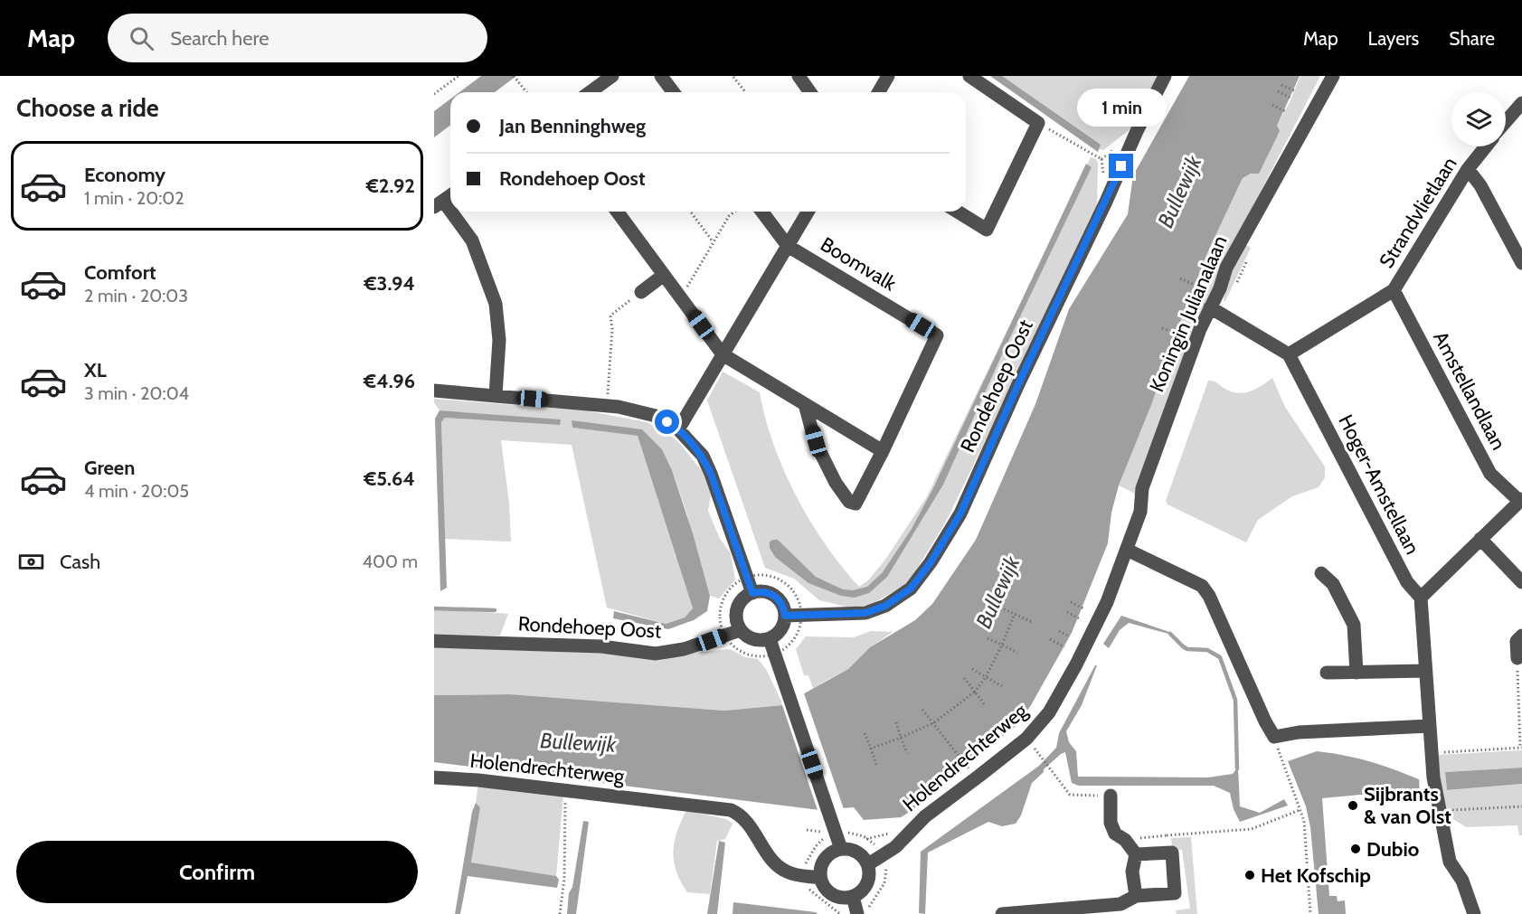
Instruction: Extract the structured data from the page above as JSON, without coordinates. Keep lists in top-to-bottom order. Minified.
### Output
{"streets":{"street":["Strandvlietlaan","Boomvalk","Koningin Julianalaan","Rondehoep Oost","Amstellandlaan","Hoger-Amstellaan","Holendrechterweg"]},"crossings":[["Strandvlietlaan","Amstellandlaan"],["Strandvlietlaan","Hoger-Amstellaan"],["Koningin Julianalaan","Holendrechterweg"]],"water":["Bullewijk"],"places":["Sijbrants & van Olst","Dubio","Het Kofschip"],"page":{"header":"Map","search":"Search here","nav":["Map","Layers","Share"],"heading":"Choose a ride","bubble":"1 min","banner":["Jan Benninghweg","Rondehoep Oost"],"list":[{"name":"Economy","note":"1 min · 20:02","value":"€2.92"},{"name":"Comfort","note":"2 min · 20:03","value":"€3.94"},{"name":"XL","note":"3 min · 20:04","value":"€4.96"},{"name":"Green","note":"4 min · 20:05","value":"€5.64"}],"pay":["Cash","400 m"],"buttons":"Confirm"}}
